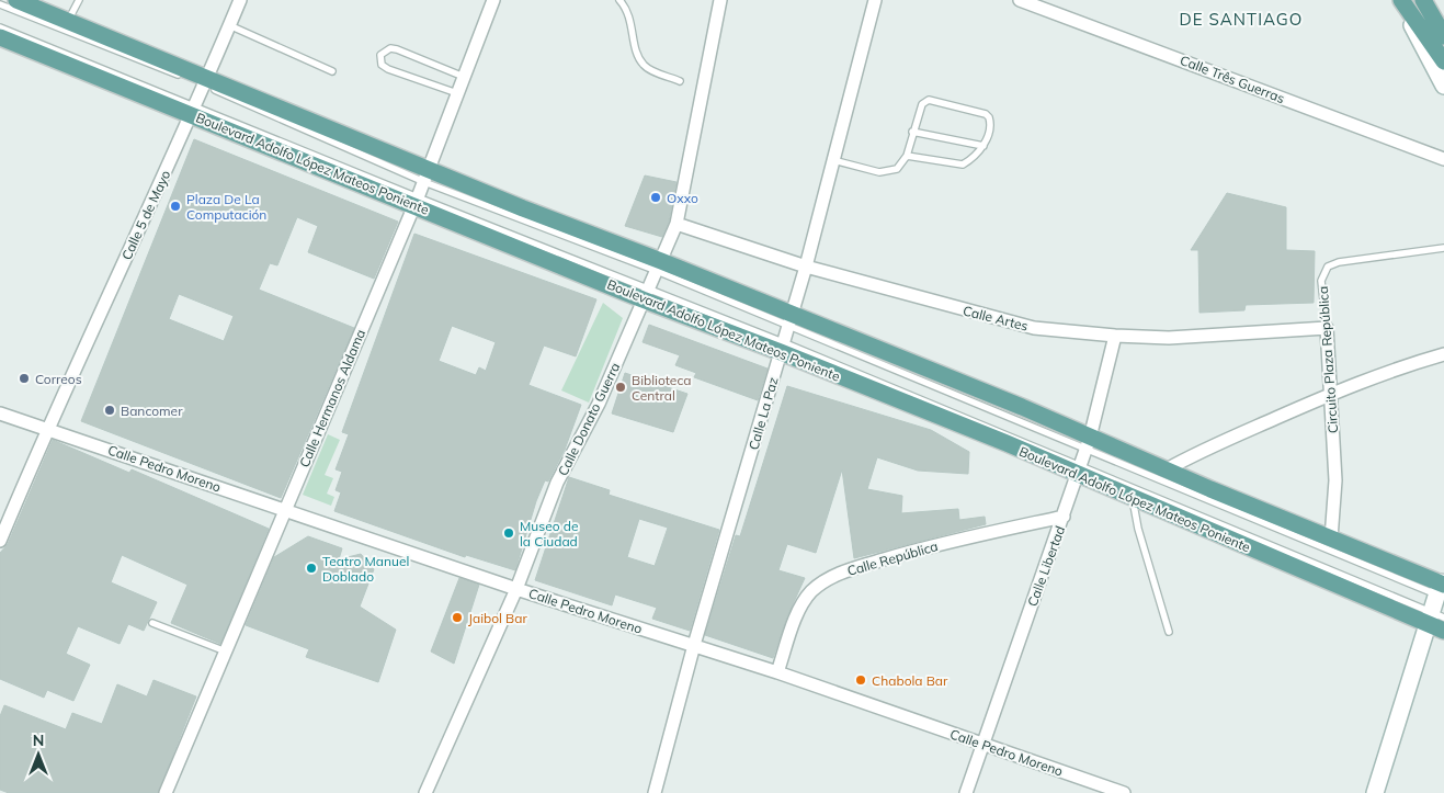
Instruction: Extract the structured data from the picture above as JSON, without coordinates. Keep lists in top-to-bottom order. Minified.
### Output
{"streets":{"main road":["Boulevard Adolfo López Mateos Poniente"],"street":["Calle Três Guerras","Calle 5 de Mayo","Calle Artes","Circuito Plaza República","Calle Hermanos Aldama","Calle La Paz","Calle Donato Guerra","Calle Pedro Moreno","Calle República","Calle Libertad"]},"crossings":[["Boulevard Adolfo López Mateos Poniente","Calle 5 de Mayo"],["Boulevard Adolfo López Mateos Poniente","Calle Hermanos Aldama"],["Boulevard Adolfo López Mateos Poniente","Calle La Paz"],["Boulevard Adolfo López Mateos Poniente","Calle Donato Guerra"],["Boulevard Adolfo López Mateos Poniente","Calle Libertad"],["Calle 5 de Mayo","Calle Pedro Moreno"],["Calle Artes","Circuito Plaza República"],["Calle Artes","Calle La Paz"],["Calle Artes","Calle Donato Guerra"],["Calle Artes","Calle Libertad"],["Calle Hermanos Aldama","Calle Pedro Moreno"],["Calle La Paz","Calle Pedro Moreno"],["Calle Donato Guerra","Calle Pedro Moreno"],["Calle Pedro Moreno","Calle República"],["Calle Pedro Moreno","Calle Libertad"],["Calle República","Calle Libertad"]],"districts":["DE SANTIAGO"],"places":["Oxxo","Plaza De La Computación","Correos","Biblioteca Central","Bancomer","Museo de la Ciudad","Teatro Manuel Doblado","Jaibol Bar","Chabola Bar"],"north":"top"}
